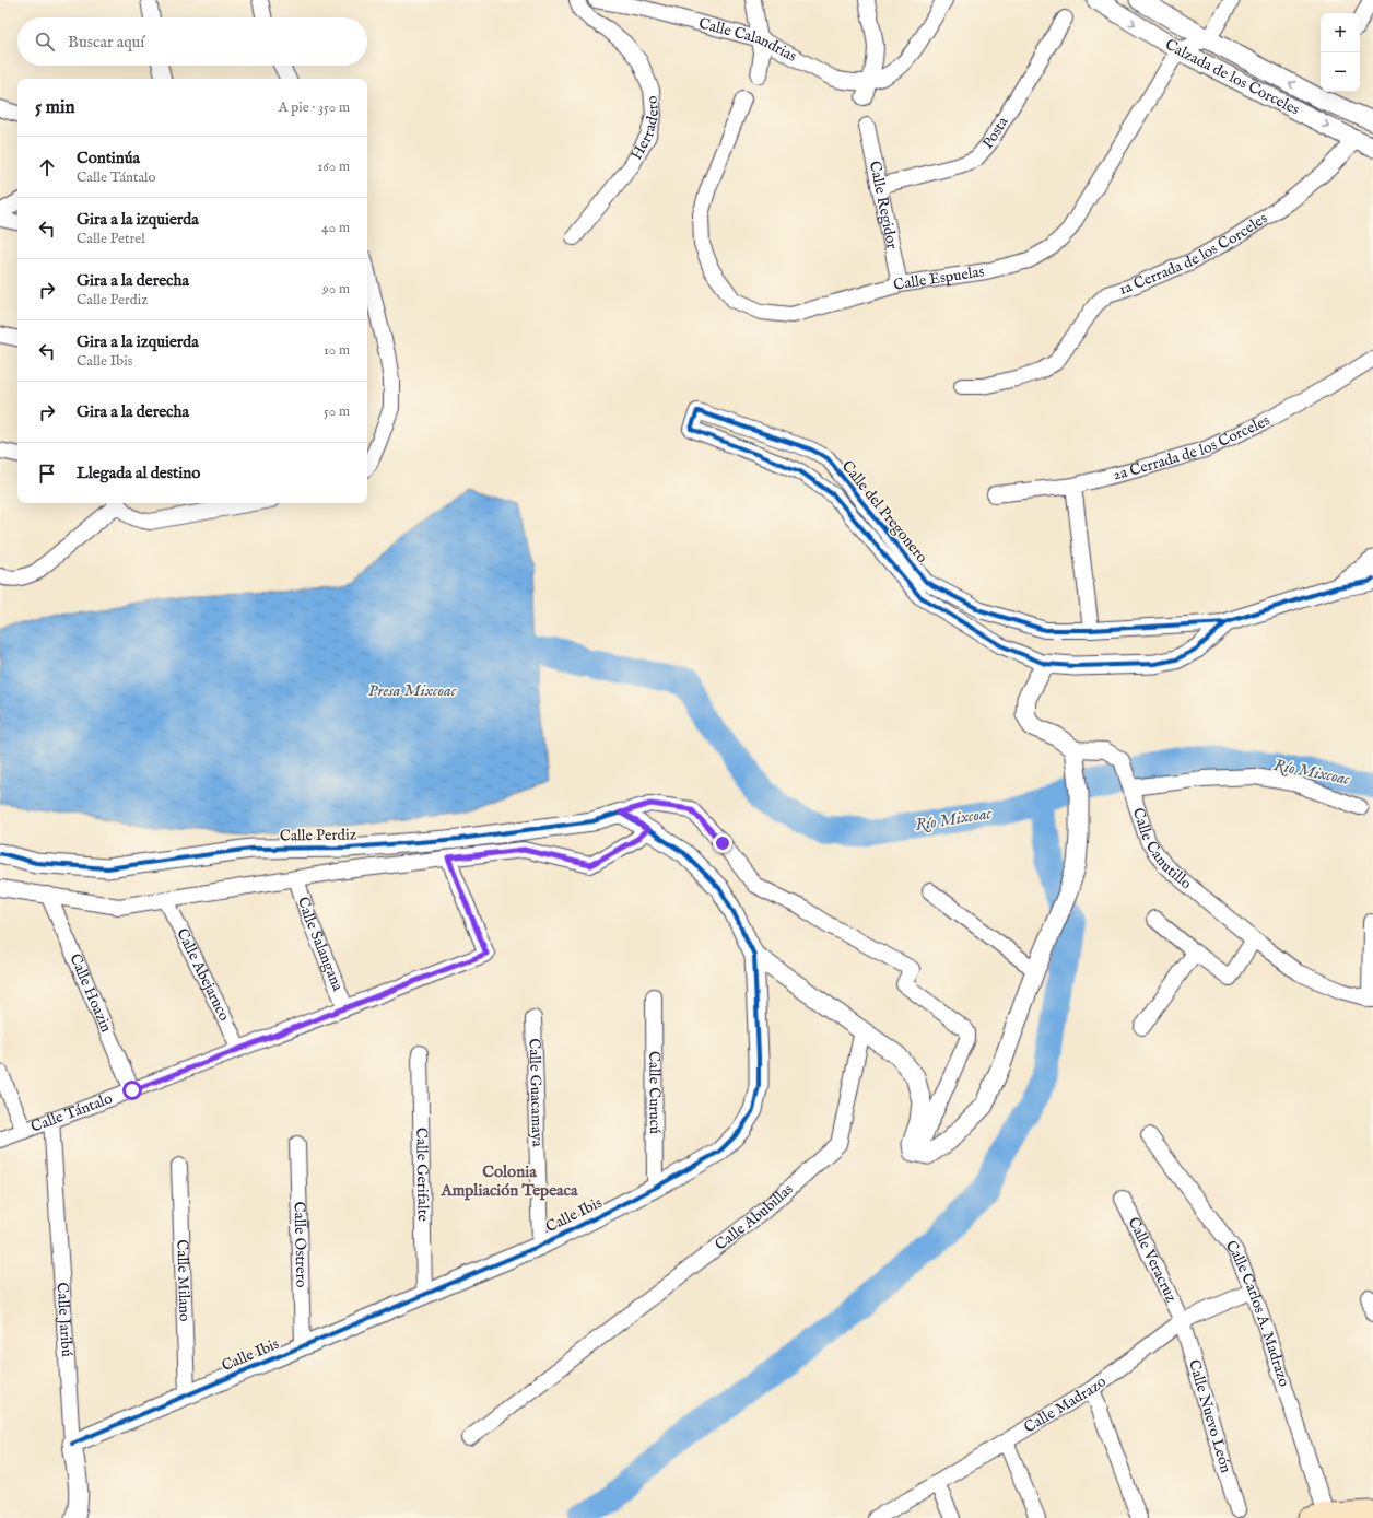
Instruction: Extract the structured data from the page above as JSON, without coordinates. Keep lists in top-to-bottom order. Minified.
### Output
{"streets":{"street":["Calle Calandrias","Calzada de los Corceles","Herradero","Posta","Calle Regidor","1a Cerrada de los Corceles","Calle Espuelas","2a Cerrada de los Corceles","Calle del Pregonero","Calle Perdiz","Calle Canutillo","Calle Salangana","Calle Abejaruco","Calle Hoazin","Calle Guacamaya","Calle Curucú","Calle Tántalo","Calle Gerifalte","Calle Ibis","Calle Abubillas","Calle Ostrero","Calle Veracruz","Calle Milano","Calle Carlos A. Madrazo","Calle Jaribú","Calle Madrazo","Calle Nuevo León"]},"crossings":[["Calzada de los Corceles","1a Cerrada de los Corceles"],["Calzada de los Corceles","Calle Espuelas"],["Posta","Calle Regidor"],["Calle Regidor","Calle Espuelas"],["Calle Perdiz","Calle Ibis"],["Calle Salangana","Calle Tántalo"],["Calle Abejaruco","Calle Tántalo"],["Calle Hoazin","Calle Tántalo"],["Calle Guacamaya","Calle Ibis"],["Calle Curucú","Calle Ibis"],["Calle Tántalo","Calle Jaribú"],["Calle Gerifalte","Calle Ibis"],["Calle Ibis","Calle Ostrero"],["Calle Ibis","Calle Milano"],["Calle Ibis","Calle Jaribú"],["Calle Veracruz","Calle Madrazo"],["Calle Veracruz","Calle Nuevo León"],["Calle Carlos A. Madrazo","Calle Madrazo"],["Calle Madrazo","Calle Nuevo León"]],"districts":["Colonia Ampliación Tepeaca"],"water":["Presa Mixcoac","Río Mixcoac"],"page":{"map_buttons":["+","−"],"search":"Buscar aquí","heading":["5 min","A pie · 350 m"],"list":[["Continúa","Calle Tántalo","160 m"],["Gira a la izquierda","Calle Petrel","40 m"],["Gira a la derecha","Calle Perdiz","90 m"],["Gira a la izquierda","Calle Ibis","10 m"],["Gira a la derecha","50 m"],"Llegada al destino"]}}
